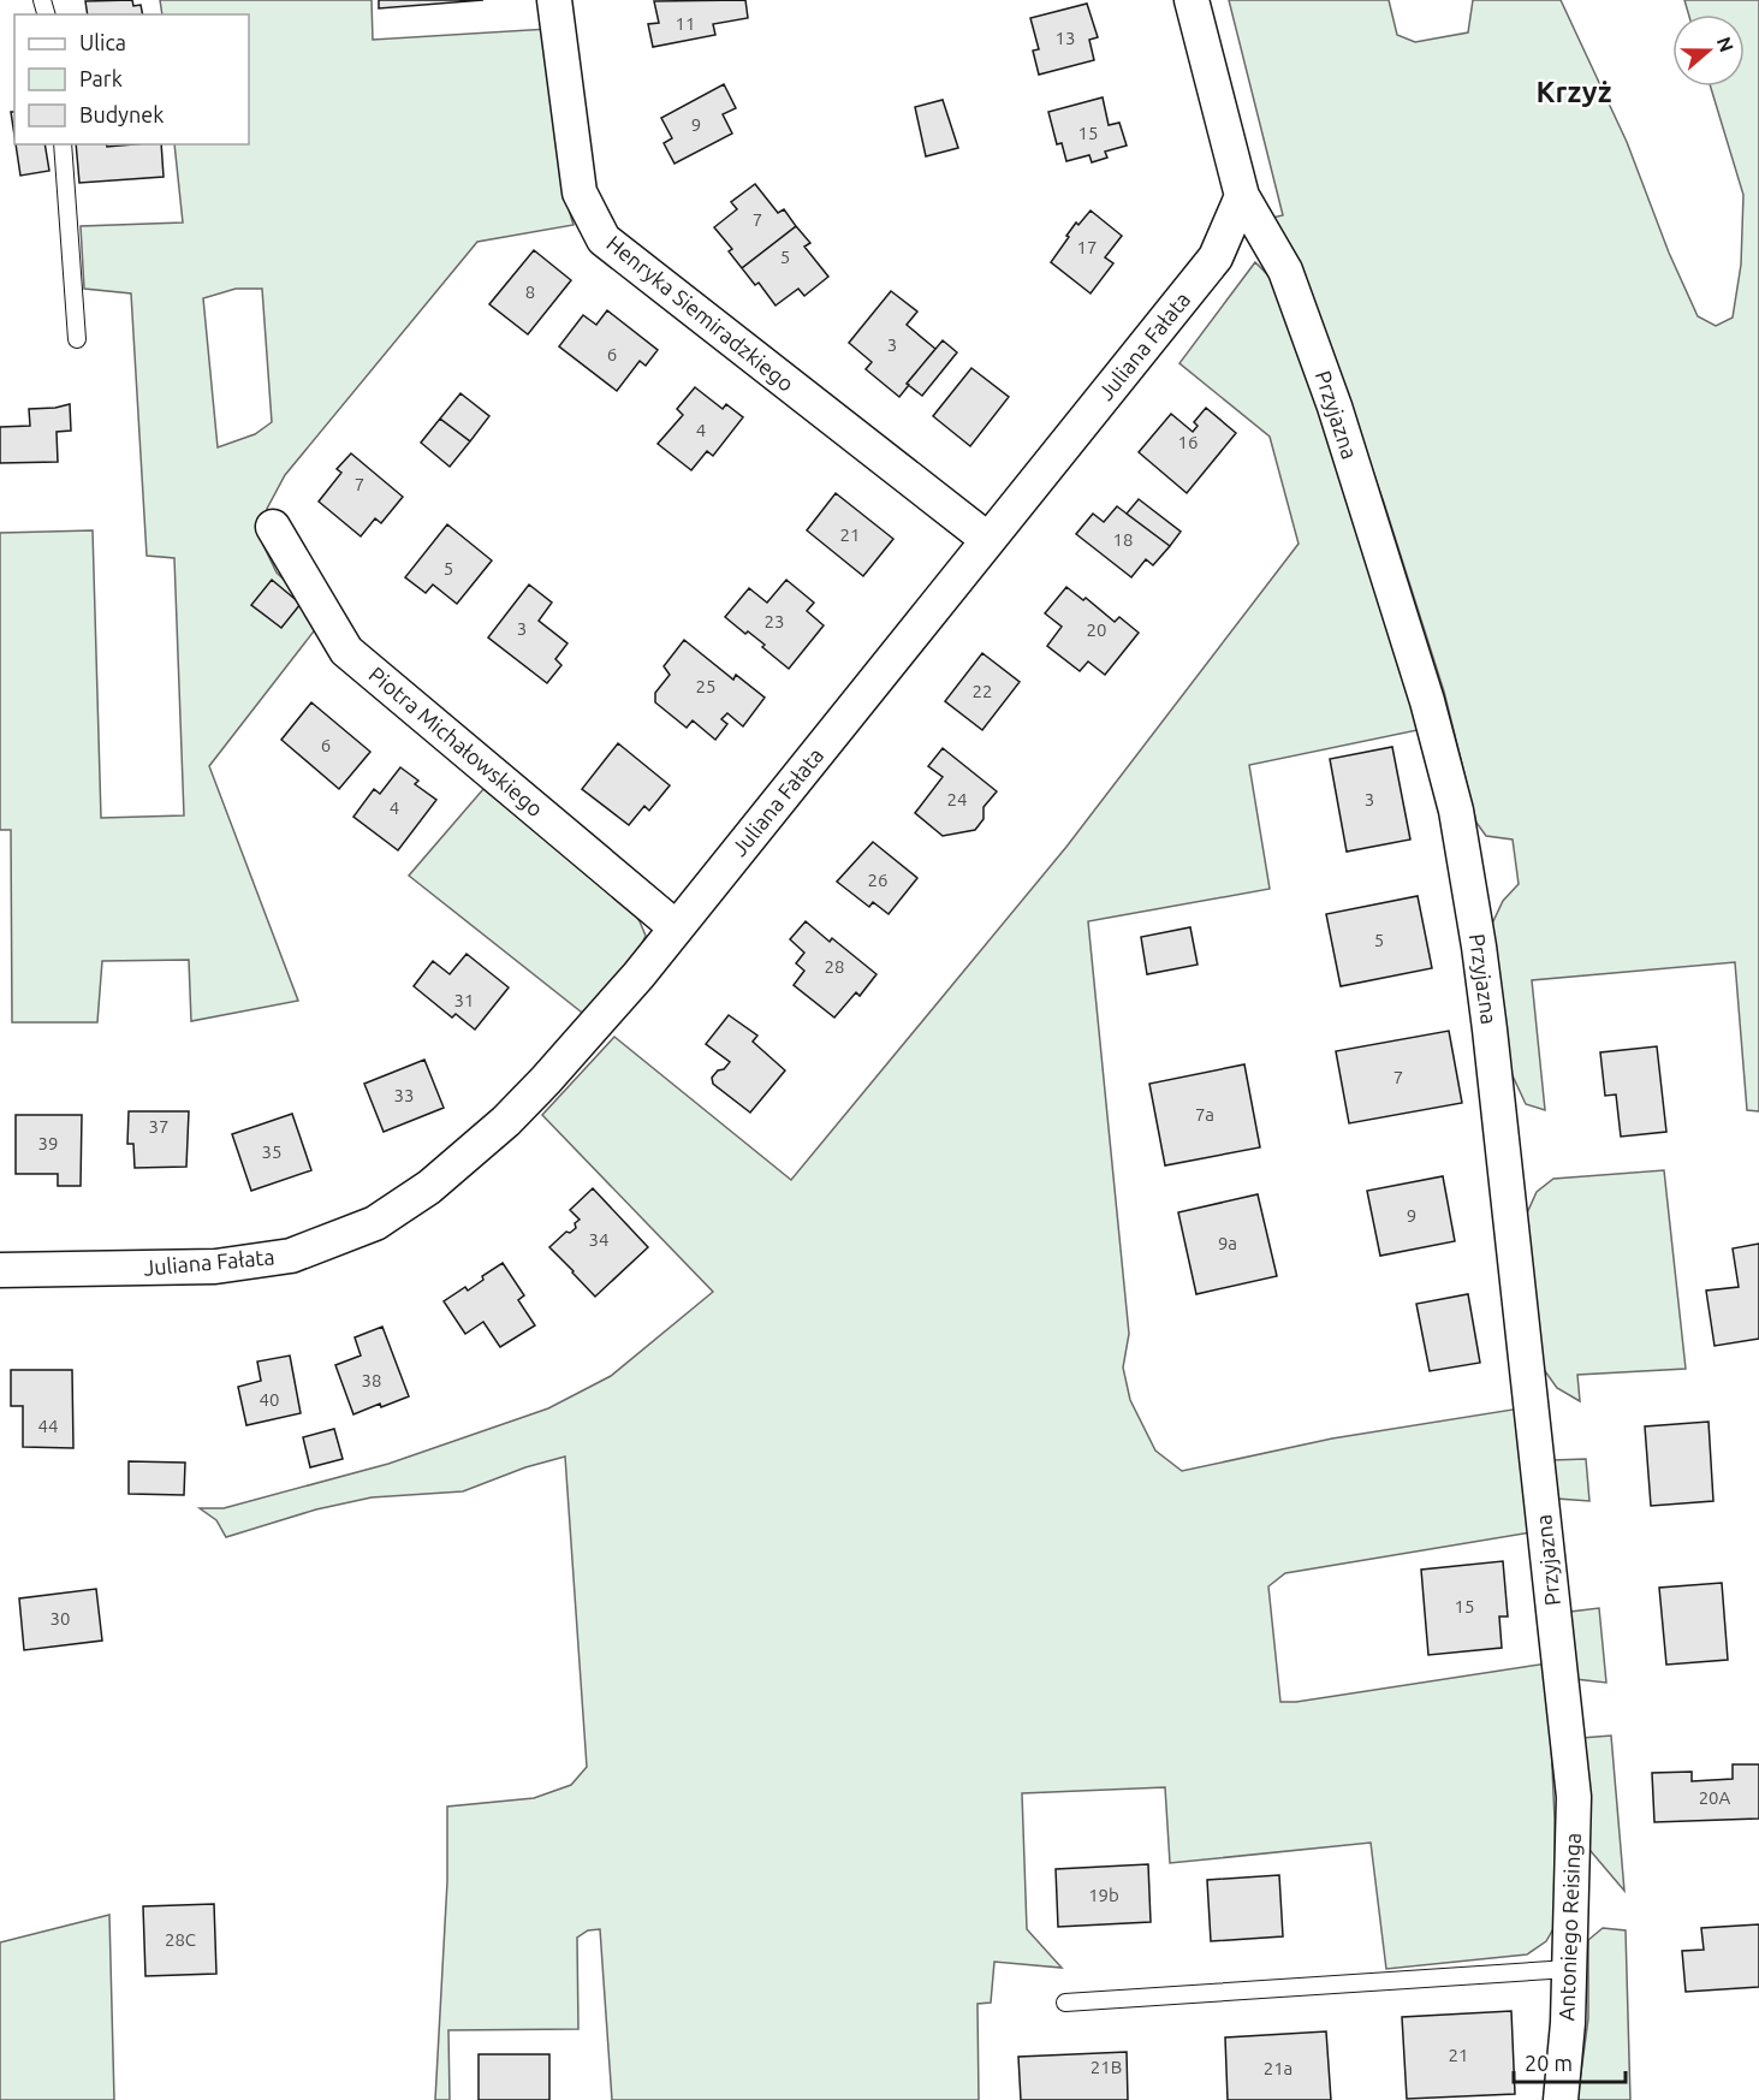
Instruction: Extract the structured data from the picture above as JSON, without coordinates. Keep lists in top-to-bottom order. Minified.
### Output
{"streets":{"street":["Henryka Siemiradzkiego","Juliana Fałata","Przyjazna","Piotra Michałowskiego","Antoniego Reisinga"]},"crossings":[["Henryka Siemiradzkiego","Juliana Fałata"],["Juliana Fałata","Przyjazna"],["Juliana Fałata","Piotra Michałowskiego"],["Przyjazna","Antoniego Reisinga"]],"districts":["Krzyż"],"house_numbers":["11","13","9","15","7","17","5","8","3","6","4","16","7","21","18","5","23","3","20","25","22","6","24","3","4","26","5","28","31","7","33","7a","37","39","35","9","34","9a","38","40","44","15","30","20A","19b","28C","21","21B","21a"],"legend":["Ulica","Park","Budynek"],"scale_bar":"20 m","north":"right"}
